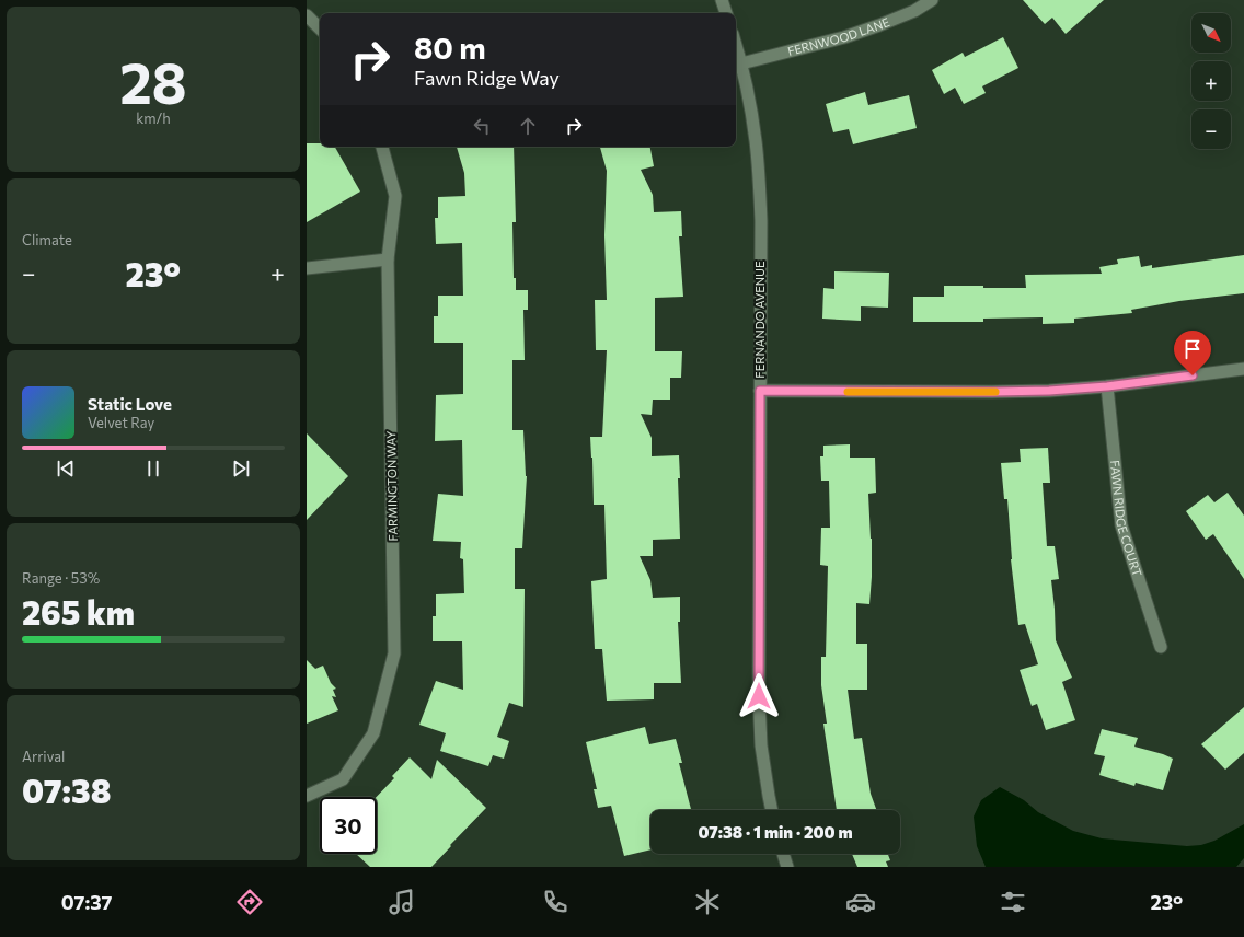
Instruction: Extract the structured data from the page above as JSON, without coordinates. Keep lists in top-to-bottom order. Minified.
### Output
{"streets":{"street":["FERNWOOD LANE","FERNANDO AVENUE","FARMINGTON WAY","FAWN RIDGE COURT"]},"crossings":[["FERNWOOD LANE","FERNANDO AVENUE"]],"north":"bottom right","page":{"tile":[["28","km/h"],"Climate",["Range · 53%","265 km"],["Arrival","07:38"]],"map_buttons":["+","−"],"turn":["80 m","Fawn Ridge Way"],"heat":["−","23°","+"],"song":["Static Love","Velvet Ray"],"limit":"30","trip":"07:38 · 1 min · 200 m","tabs":["07:37","23°"]}}
